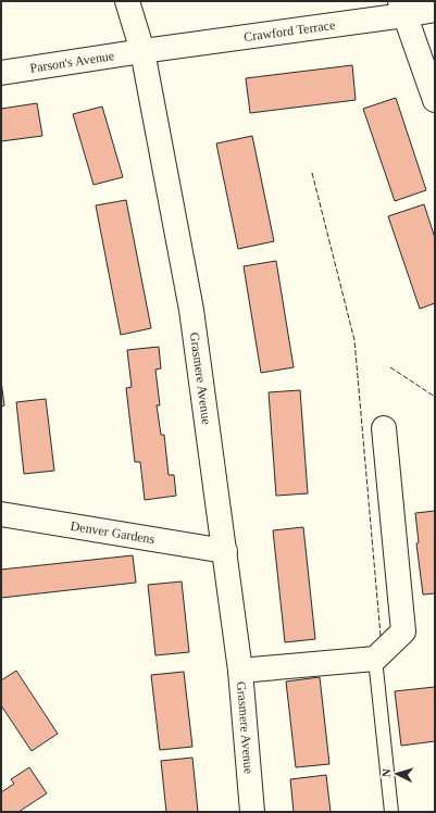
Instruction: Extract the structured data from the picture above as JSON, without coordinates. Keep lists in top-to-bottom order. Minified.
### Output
{"streets":{"street":["Crawford Terrace","Parson's Avenue","Grasmere Avenue","Denver Gardens"]},"crossings":[["Crawford Terrace","Parson's Avenue"],["Crawford Terrace","Grasmere Avenue"],["Parson's Avenue","Grasmere Avenue"],["Grasmere Avenue","Denver Gardens"]],"north":"left"}
